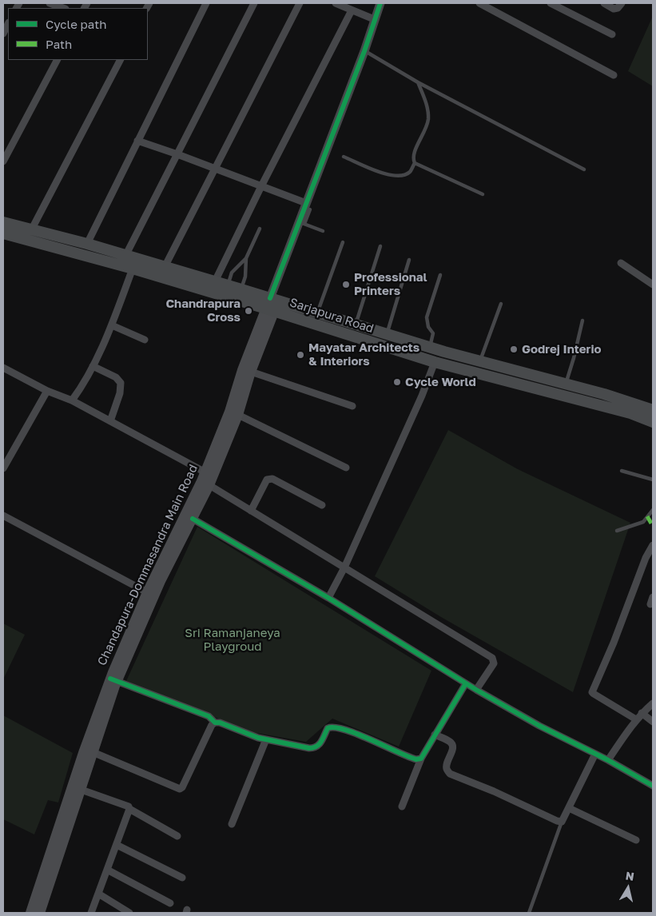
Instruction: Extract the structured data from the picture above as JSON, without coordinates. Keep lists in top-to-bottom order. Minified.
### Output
{"streets":{"main road":["Sarjapura Road","Chandapura-Dommasandra Main Road"]},"crossings":[["Sarjapura Road","Chandapura-Dommasandra Main Road"]],"parks":["Sri Ramanjaneya Playgroud"],"places":["Professional Printers","Chandrapura Cross","Godrej Interio","Mayatar Architects & Interiors","Cycle World"],"legend":["Cycle path","Path"],"north":"top"}
